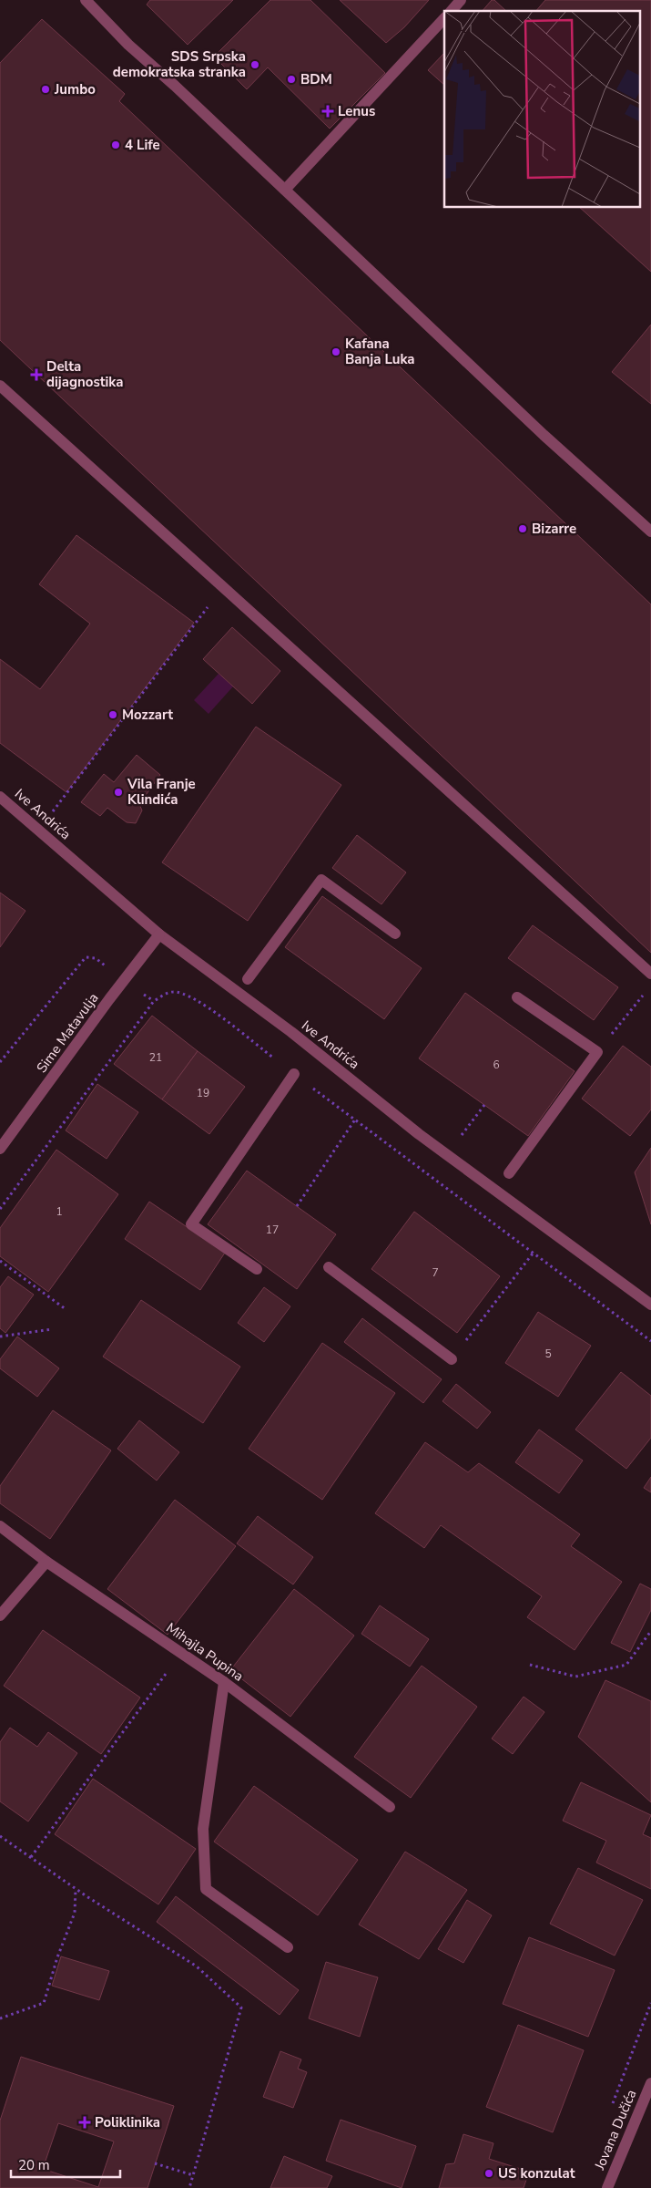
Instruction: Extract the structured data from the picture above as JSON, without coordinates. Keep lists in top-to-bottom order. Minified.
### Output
{"streets":{"street":["Ive Andrića","Sime Matavulja","Mihajla Pupina","Jovana Dučića"]},"crossings":[["Ive Andrića","Sime Matavulja"]],"places":{"other":["SDS Srpska demokratska stranka","BDM","Jumbo","4 Life","Kafana Banja Luka","Bizarre","Mozzart","Vila Franje Klindića","US konzulat"],"health":["Lenus","Delta dijagnostika","Poliklinika"]},"house_numbers":["21","6","19","1","17","7","5"],"scale_bar":"20 m"}
